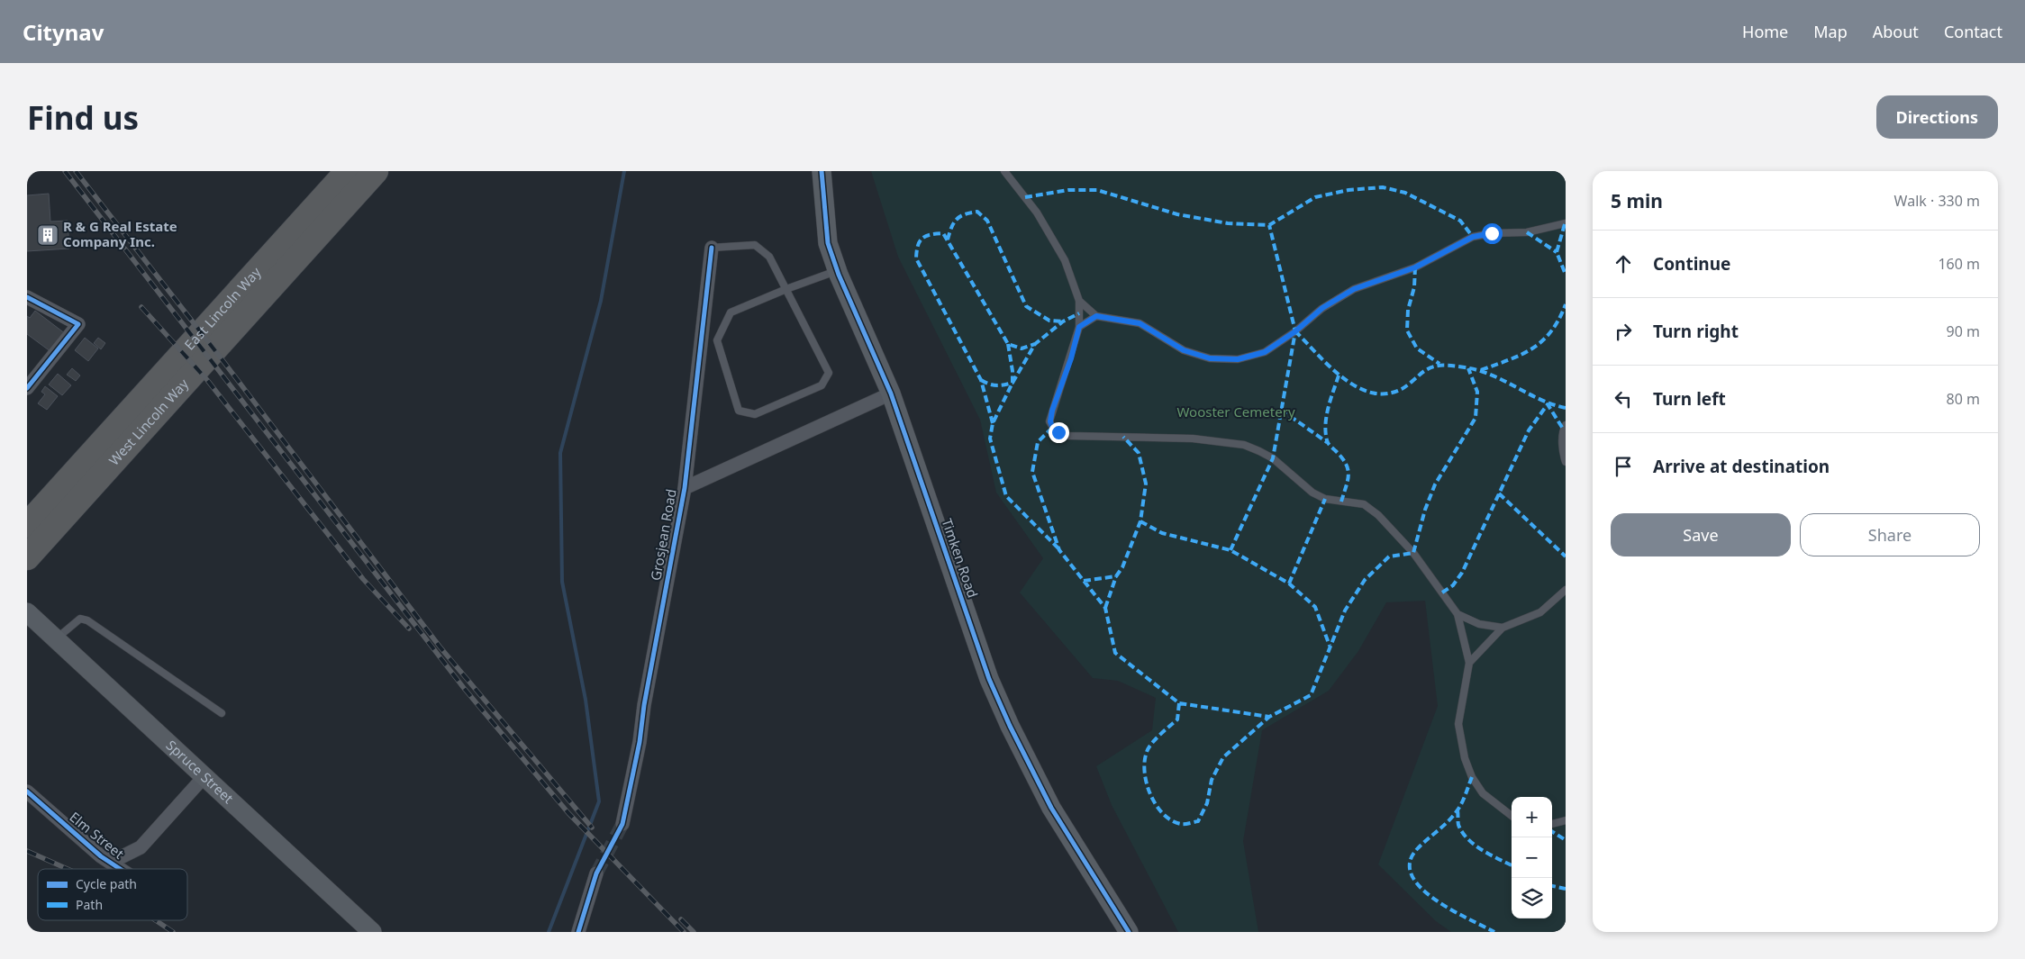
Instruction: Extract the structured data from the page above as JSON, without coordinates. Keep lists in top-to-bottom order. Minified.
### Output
{"streets":{"highway":["East Lincoln Way","West Lincoln Way"],"street":["Grosjean Road","Timken Road","Spruce Street","Elm Street"]},"crossings":[["East Lincoln Way","West Lincoln Way"]],"parks":["Wooster Cemetery"],"places":{"building":["R & G Real Estate Company Inc."]},"legend":["Cycle path","Path"],"page":{"header":"Citynav","nav":["Home","Map","About","Contact"],"buttons":["Directions",["Save","Share"]],"title":"Find us","heading":["5 min","Walk · 330 m"],"list":[["Continue","160 m"],["Turn right","90 m"],["Turn left","80 m"],"Arrive at destination"],"map_buttons":["+","−"]}}
